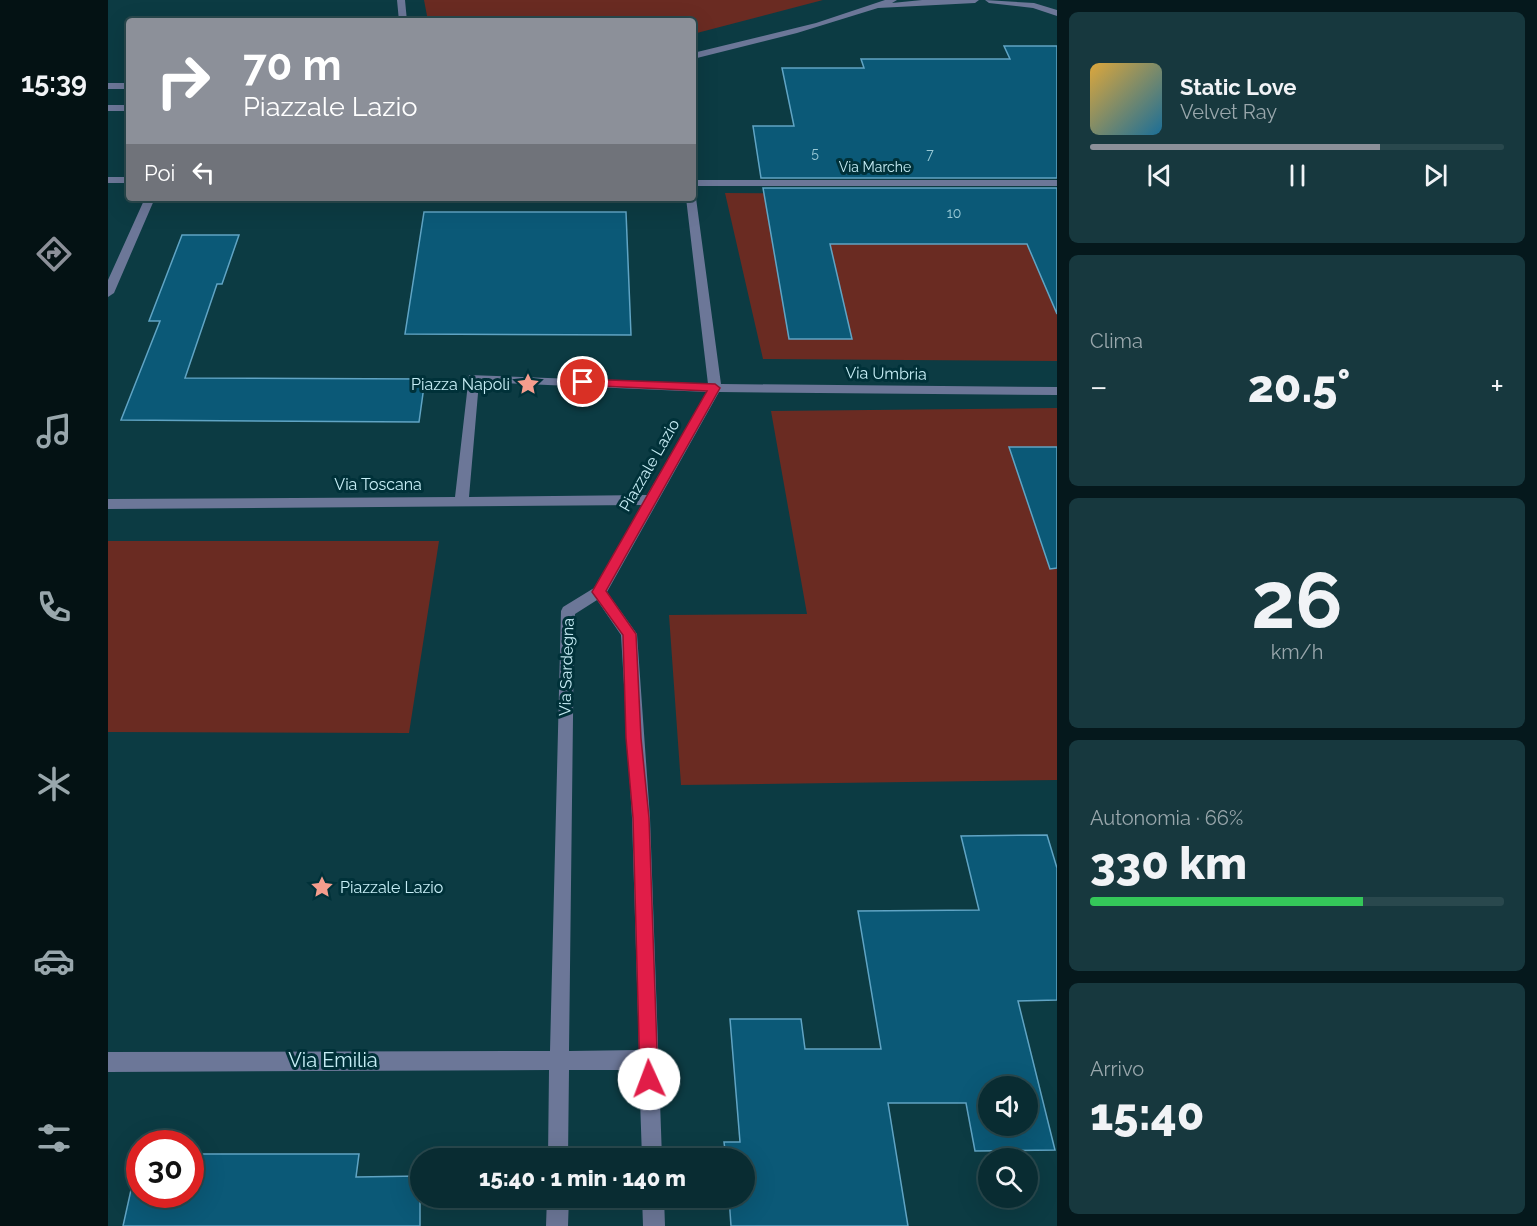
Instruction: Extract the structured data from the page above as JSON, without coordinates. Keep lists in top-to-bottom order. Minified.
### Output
{"streets":{"street":["Via Marche","Via Umbria","Piazzale Lazio","Via Toscana","Via Sardegna","Via Emilia"]},"crossings":[["Via Umbria","Piazzale Lazio"],["Piazzale Lazio","Via Toscana"],["Piazzale Lazio","Via Sardegna"],["Via Sardegna","Via Emilia"]],"places":{"place":["Piazza Napoli","Piazzale Lazio"]},"house_numbers":["5","7","10"],"page":{"tabs":"15:39","turn":["70 m","Piazzale Lazio"],"song":["Static Love","Velvet Ray"],"then":"Poi","tile":["Clima",["26","km/h"],["Autonomia · 66%","330 km"],["Arrivo","15:40"]],"heat":["−","20.5°","+"],"limit":"30","trip":"15:40 · 1 min · 140 m"}}
